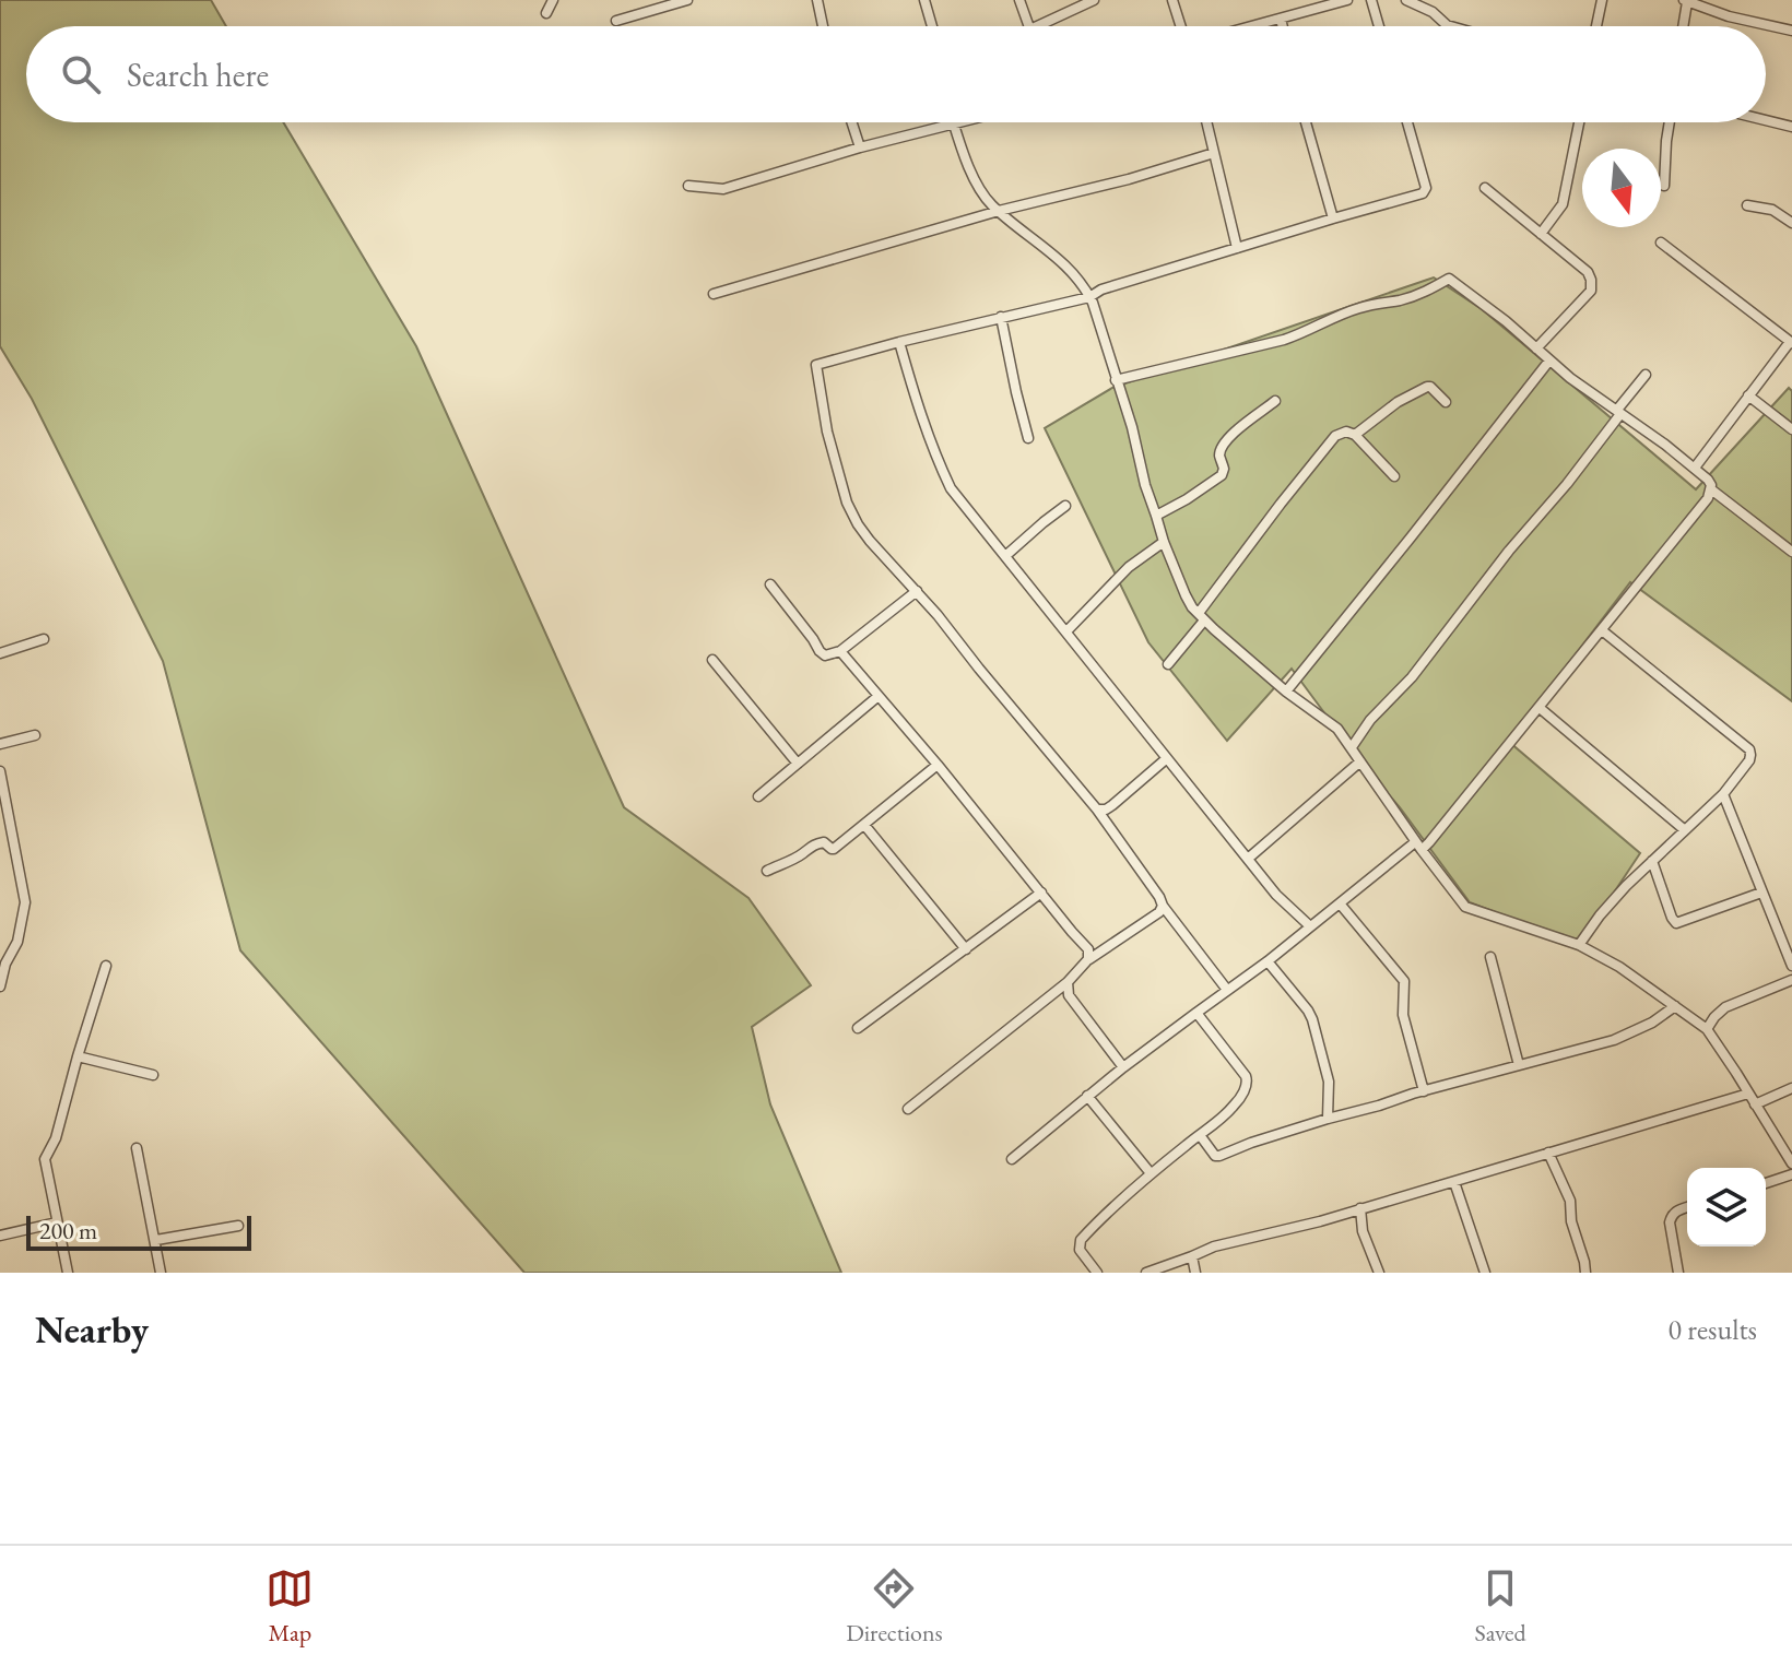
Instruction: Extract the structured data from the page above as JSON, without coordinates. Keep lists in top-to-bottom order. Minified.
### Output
{"scale_bar":"200 m","north":"bottom","page":{"search":"Search here","scale":"200 m","heading":["Nearby","0 results"],"nav":["Map","Directions","Saved"]}}
